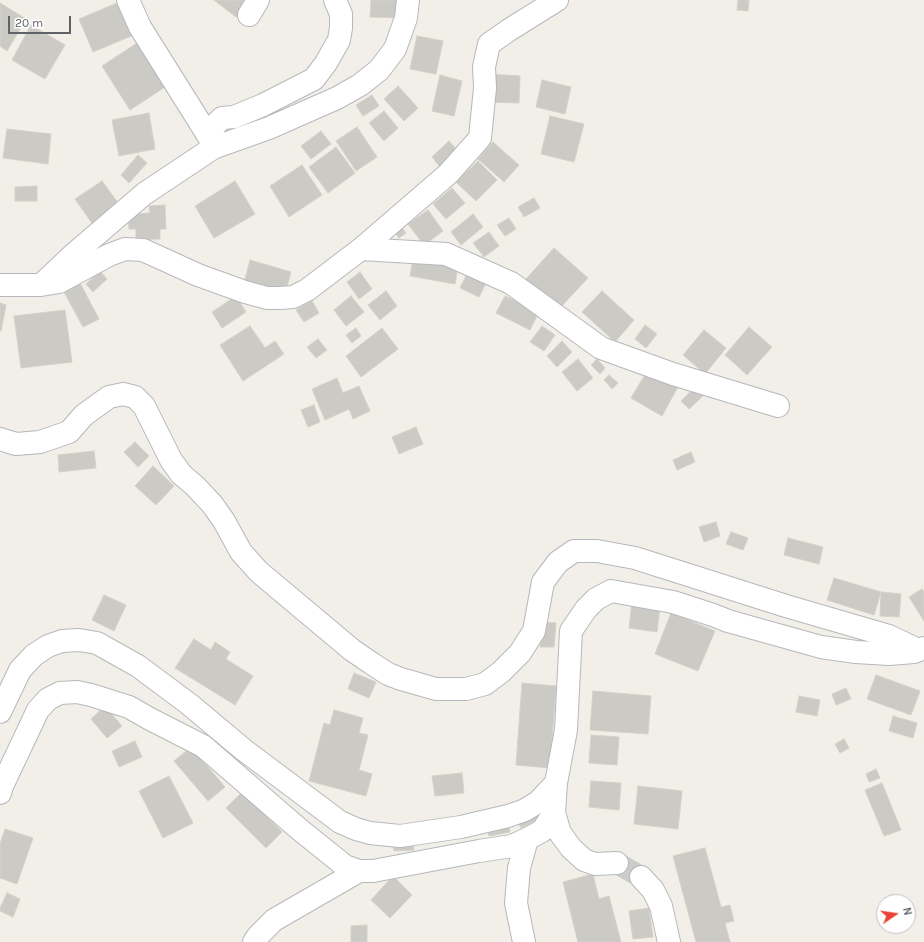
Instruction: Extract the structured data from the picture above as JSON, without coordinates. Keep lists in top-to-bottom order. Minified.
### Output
{"scale_bar":"20 m","north":"right"}
